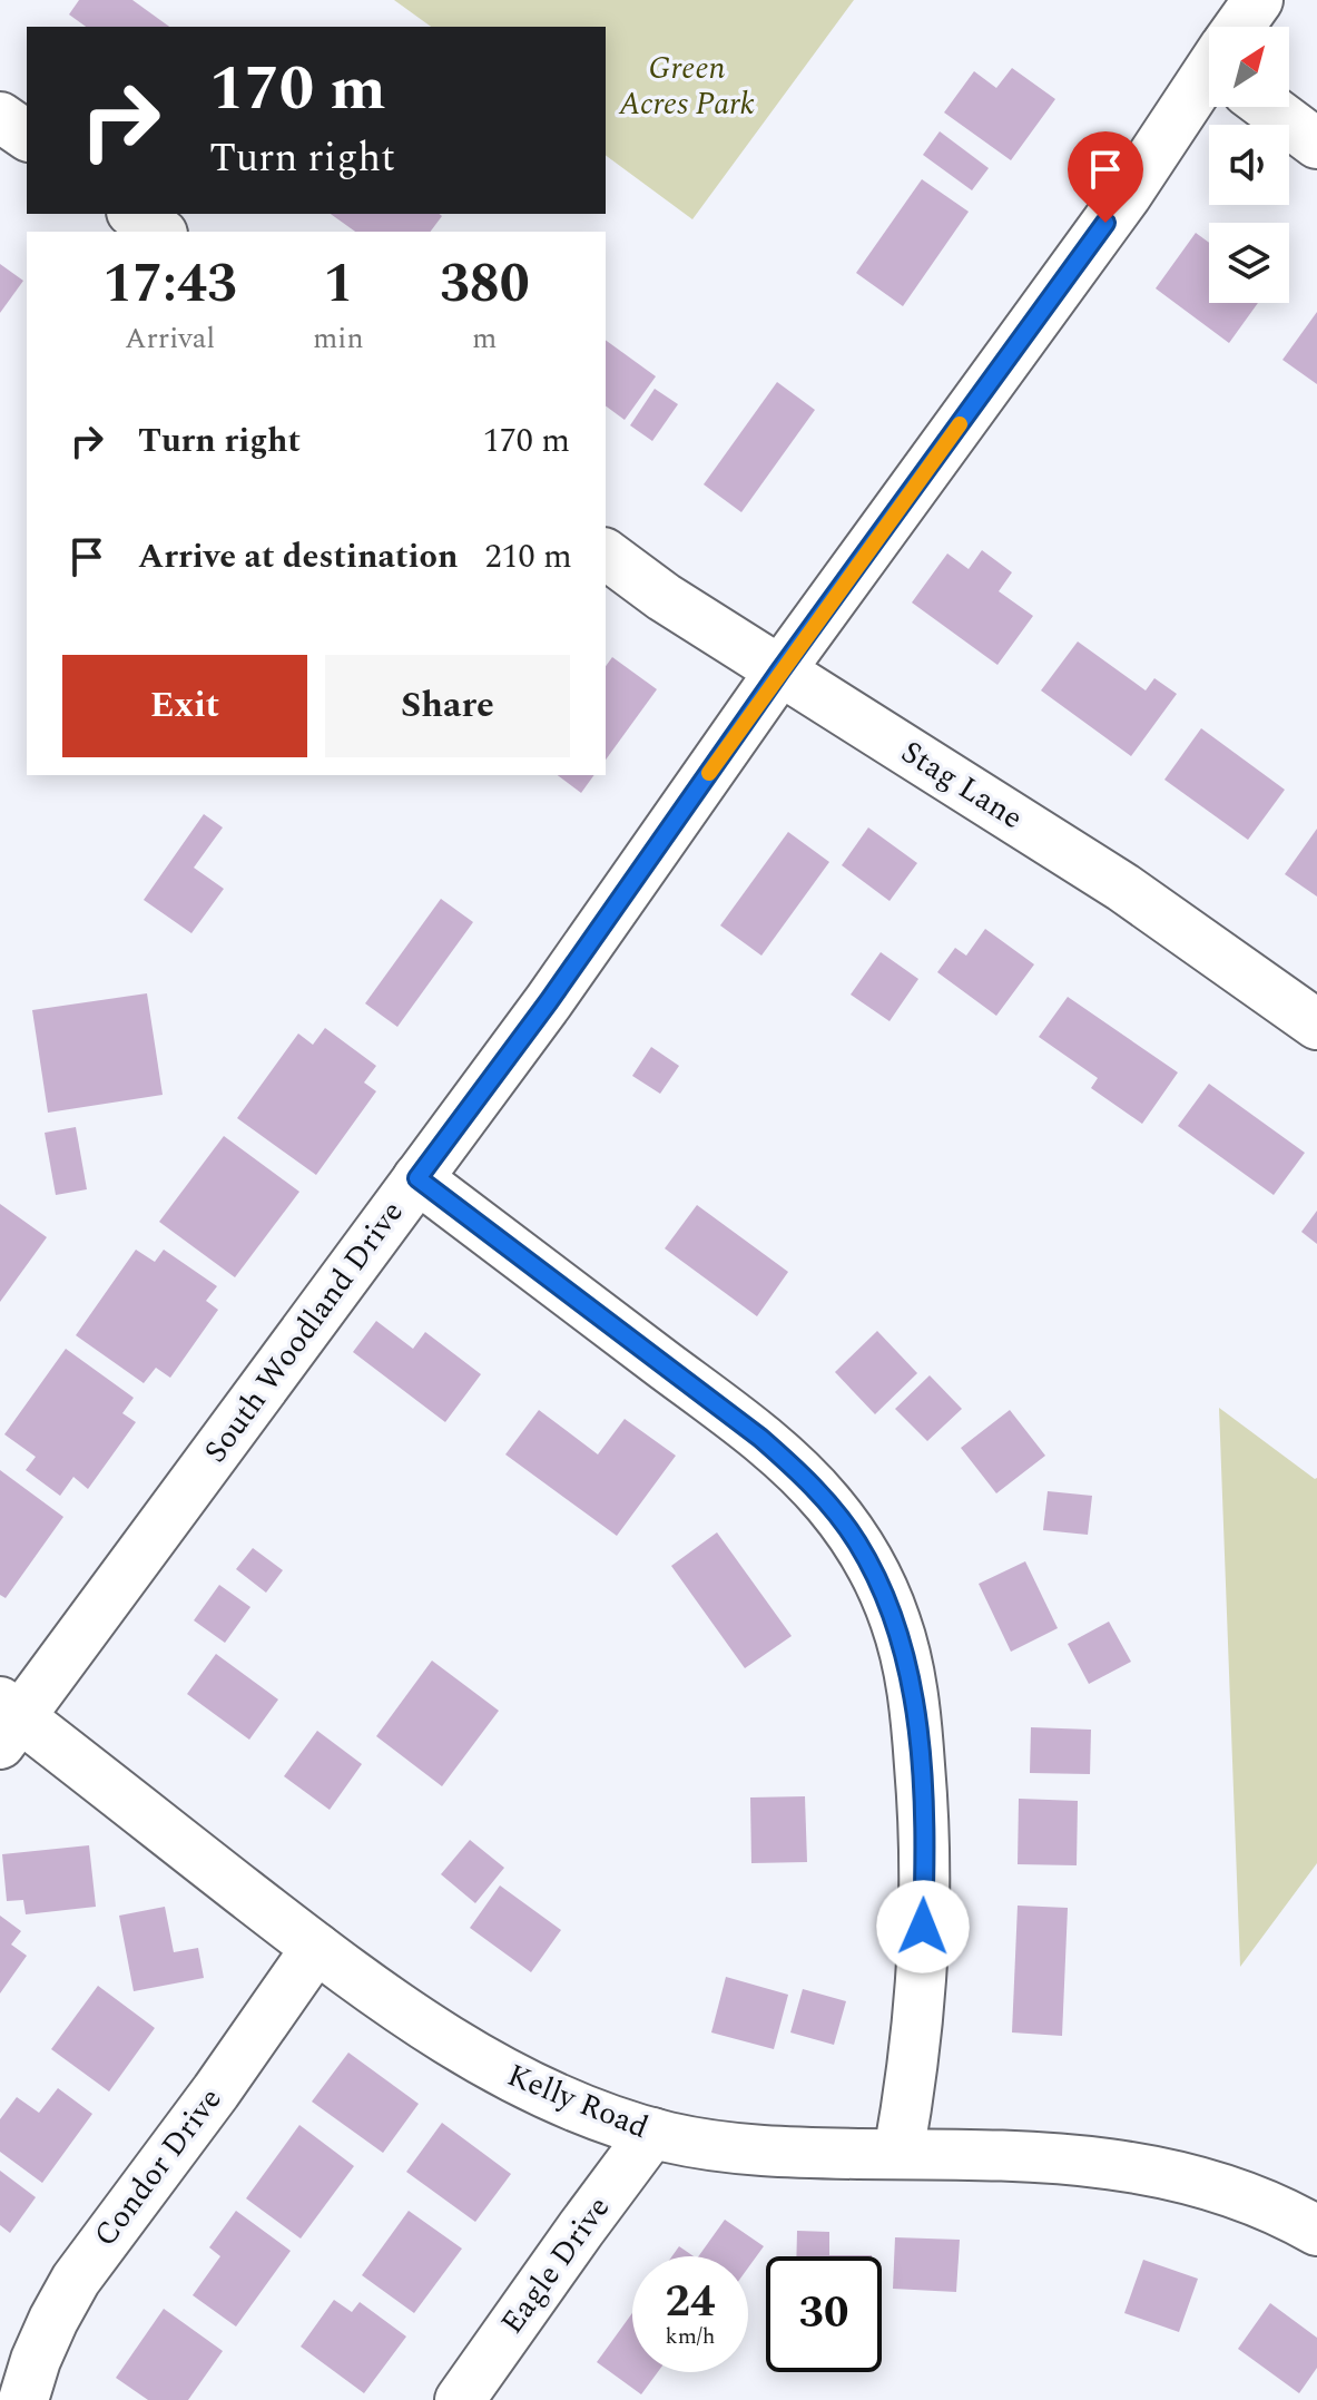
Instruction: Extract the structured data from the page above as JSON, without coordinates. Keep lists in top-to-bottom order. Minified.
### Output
{"streets":{"street":["Stag Lane","South Woodland Drive","Kelly Road","Condor Drive","Eagle Drive"]},"crossings":[["Stag Lane","South Woodland Drive"],["South Woodland Drive","Kelly Road"],["Kelly Road","Condor Drive"],["Kelly Road","Eagle Drive"]],"parks":["Green Acres Park"],"north":"top right","page":{"turn":["170 m","Turn right"],"eta":["17:43","Arrival","1","min","380","m"],"list":[{"name":"Turn right","value":"170 m"},{"name":"Arrive at destination","value":"210 m"}],"buttons":["Exit","Share"],"speed":"24 km/h","limit":"30"}}
